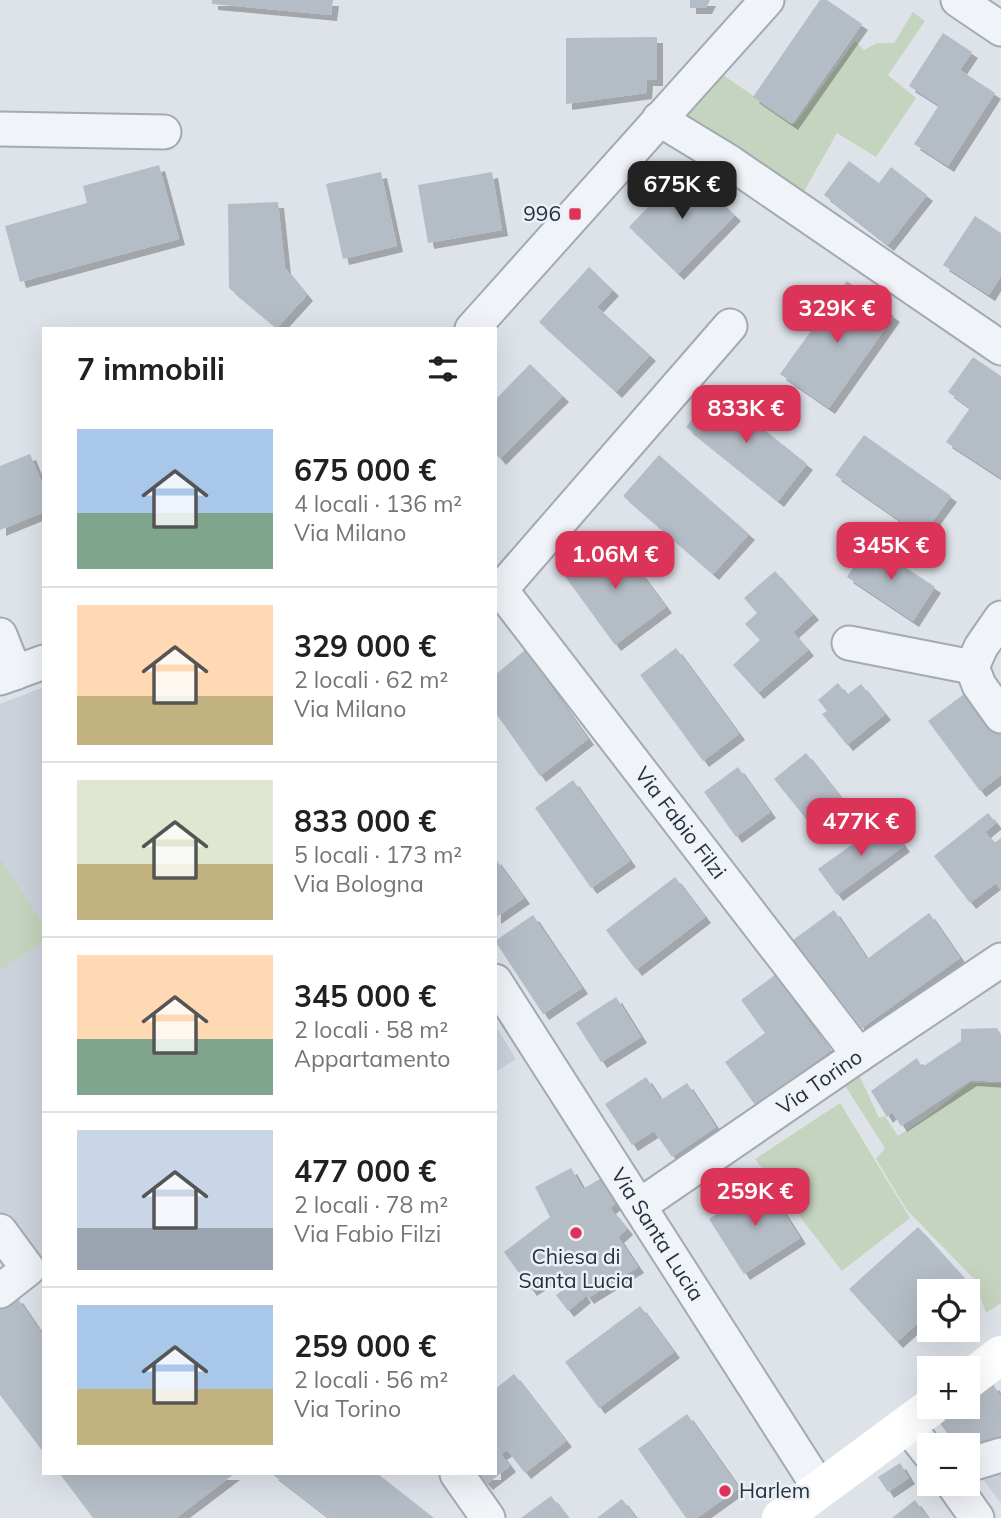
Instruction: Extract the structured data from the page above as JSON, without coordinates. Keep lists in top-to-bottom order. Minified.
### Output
{"streets":{"street":["Via Fabio Filzi","Via Torino","Via Santa Lucia"]},"crossings":[["Via Fabio Filzi","Via Torino"],["Via Torino","Via Santa Lucia"]],"places":{"transit":["996"],"other":["Chiesa di Santa Lucia","Harlem"]},"page":{"price":["675K €","329K €","833K €","345K €","1.06M €","477K €","259K €"],"heading":"7 immobili","list":[{"name":"675 000 €","note":"4 locali · 136 m² · Via Milano"},{"name":"329 000 €","note":"2 locali · 62 m² · Via Milano"},{"name":"833 000 €","note":"5 locali · 173 m² · Via Bologna"},{"name":"345 000 €","note":"2 locali · 58 m² · Appartamento"},{"name":"477 000 €","note":"2 locali · 78 m² · Via Fabio Filzi"},{"name":"259 000 €","note":"2 locali · 56 m² · Via Torino"}],"map_buttons":["+","−"]}}
